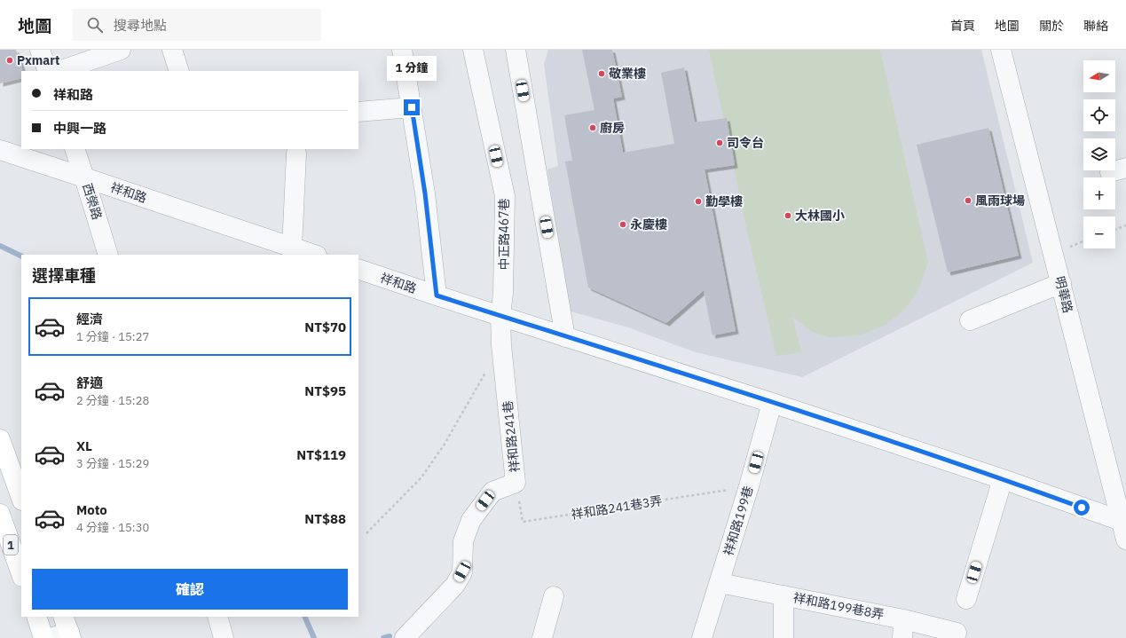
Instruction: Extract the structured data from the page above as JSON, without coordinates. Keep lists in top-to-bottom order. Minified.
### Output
{"streets":{"main road":["1"],"street":["祥和路","西榮路","中正路467巷","明華路","祥和路241巷","祥和路199巷","祥和路199巷8弄"],"path":["祥和路241巷3弄"]},"crossings":[["祥和路","西榮路"],["祥和路","中正路467巷"],["祥和路","明華路"],["祥和路","祥和路241巷"],["祥和路","祥和路199巷"],["中正路467巷","祥和路241巷"],["祥和路241巷","祥和路241巷3弄"],["祥和路241巷3弄","祥和路199巷"],["祥和路199巷","祥和路199巷8弄"]],"places":["Pxmart","敬業樓","廚房","司令台","風雨球場","勤學樓","大林國小","永慶樓"],"north":"left","page":{"header":"地圖","search":"搜尋地點","nav":["首頁","地圖","關於","聯絡"],"bubble":"1 分鐘","map_buttons":["+","−"],"banner":["祥和路","中興一路"],"heading":"選擇車種","list":[{"name":"經濟","note":"1 分鐘 · 15:27","value":"NT$70"},{"name":"舒適","note":"2 分鐘 · 15:28","value":"NT$95"},{"name":"XL","note":"3 分鐘 · 15:29","value":"NT$119"},{"name":"Moto","note":"4 分鐘 · 15:30","value":"NT$88"}],"buttons":"確認"}}
